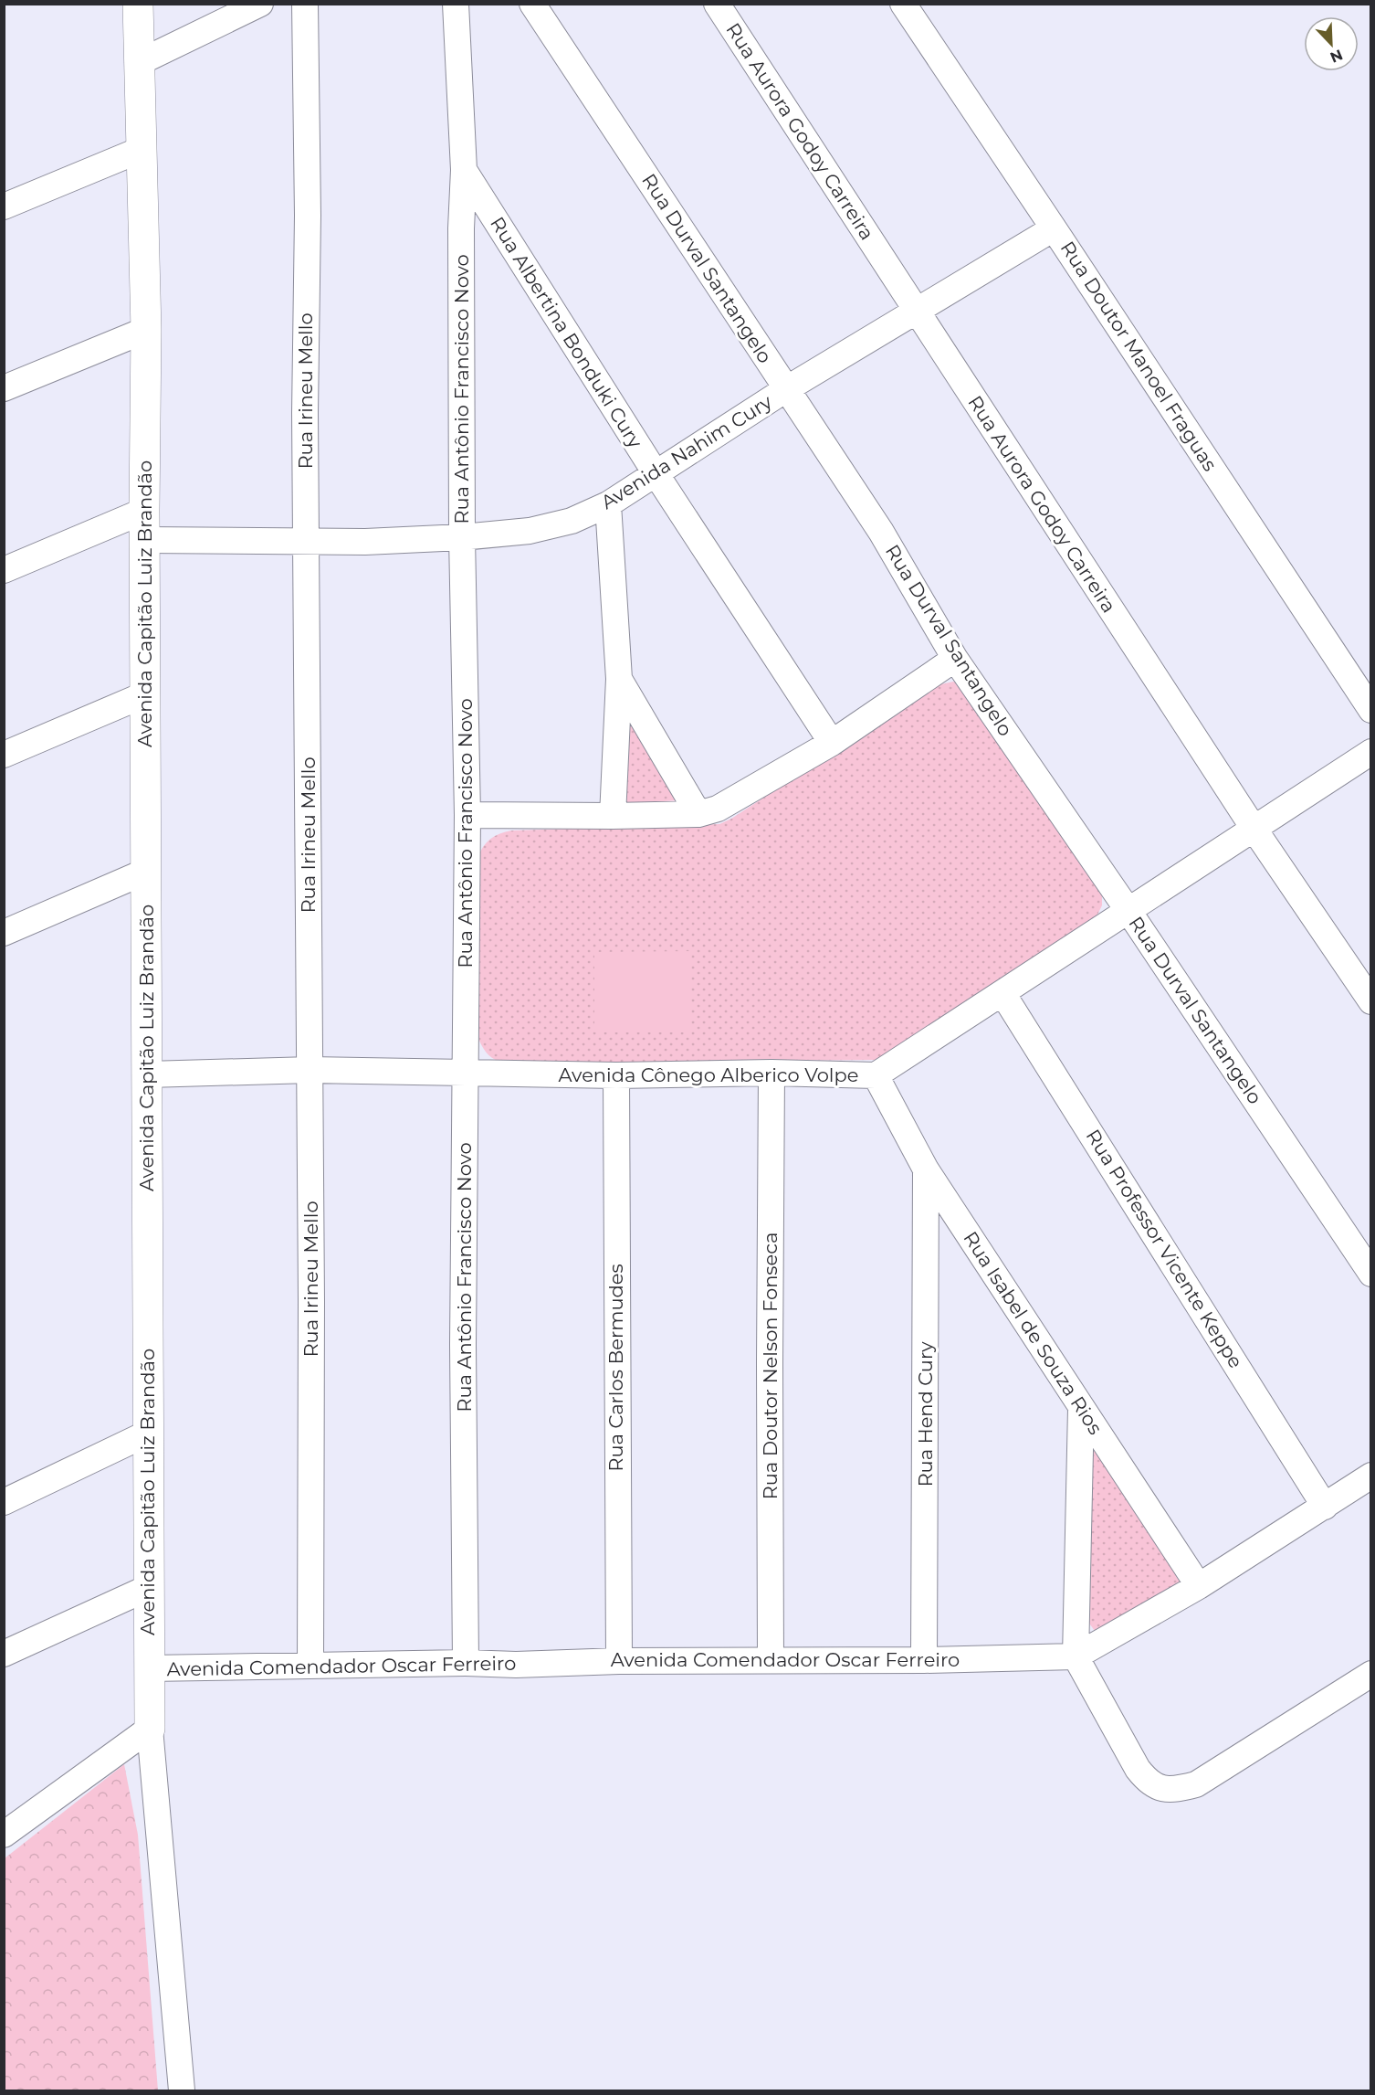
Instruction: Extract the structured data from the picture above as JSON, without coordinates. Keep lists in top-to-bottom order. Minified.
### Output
{"streets":{"main road":["Avenida Capitão Luiz Brandão"],"street":["Rua Aurora Godoy Carreira","Rua Durval Santangelo","Rua Albertina Bonduki Cury","Rua Doutor Manoel Fraguas","Rua Antônio Francisco Novo","Rua Irineu Mello","Avenida Nahim Cury","Avenida Cônego Alberico Volpe","Rua Professor Vicente Keppe","Rua Isabel de Souza Rios","Rua Doutor Nelson Fonseca","Rua Carlos Bermudes","Rua Hend Cury","Avenida Comendador Oscar Ferreiro"]},"crossings":[["Rua Aurora Godoy Carreira","Avenida Nahim Cury"],["Rua Aurora Godoy Carreira","Avenida Cônego Alberico Volpe"],["Rua Durval Santangelo","Avenida Nahim Cury"],["Rua Durval Santangelo","Avenida Cônego Alberico Volpe"],["Rua Albertina Bonduki Cury","Rua Antônio Francisco Novo"],["Rua Albertina Bonduki Cury","Avenida Nahim Cury"],["Rua Doutor Manoel Fraguas","Avenida Nahim Cury"],["Rua Antônio Francisco Novo","Avenida Nahim Cury"],["Rua Antônio Francisco Novo","Avenida Cônego Alberico Volpe"],["Rua Antônio Francisco Novo","Avenida Comendador Oscar Ferreiro"],["Rua Irineu Mello","Avenida Nahim Cury"],["Rua Irineu Mello","Avenida Cônego Alberico Volpe"],["Rua Irineu Mello","Avenida Comendador Oscar Ferreiro"],["Avenida Nahim Cury","Avenida Capitão Luiz Brandão"],["Avenida Capitão Luiz Brandão","Avenida Cônego Alberico Volpe"],["Avenida Capitão Luiz Brandão","Avenida Comendador Oscar Ferreiro"],["Avenida Cônego Alberico Volpe","Rua Professor Vicente Keppe"],["Avenida Cônego Alberico Volpe","Rua Isabel de Souza Rios"],["Avenida Cônego Alberico Volpe","Rua Doutor Nelson Fonseca"],["Avenida Cônego Alberico Volpe","Rua Carlos Bermudes"],["Rua Professor Vicente Keppe","Avenida Comendador Oscar Ferreiro"],["Rua Isabel de Souza Rios","Rua Hend Cury"],["Rua Isabel de Souza Rios","Avenida Comendador Oscar Ferreiro"],["Rua Doutor Nelson Fonseca","Avenida Comendador Oscar Ferreiro"],["Rua Carlos Bermudes","Avenida Comendador Oscar Ferreiro"],["Rua Hend Cury","Avenida Comendador Oscar Ferreiro"]],"north":"bottom right"}
